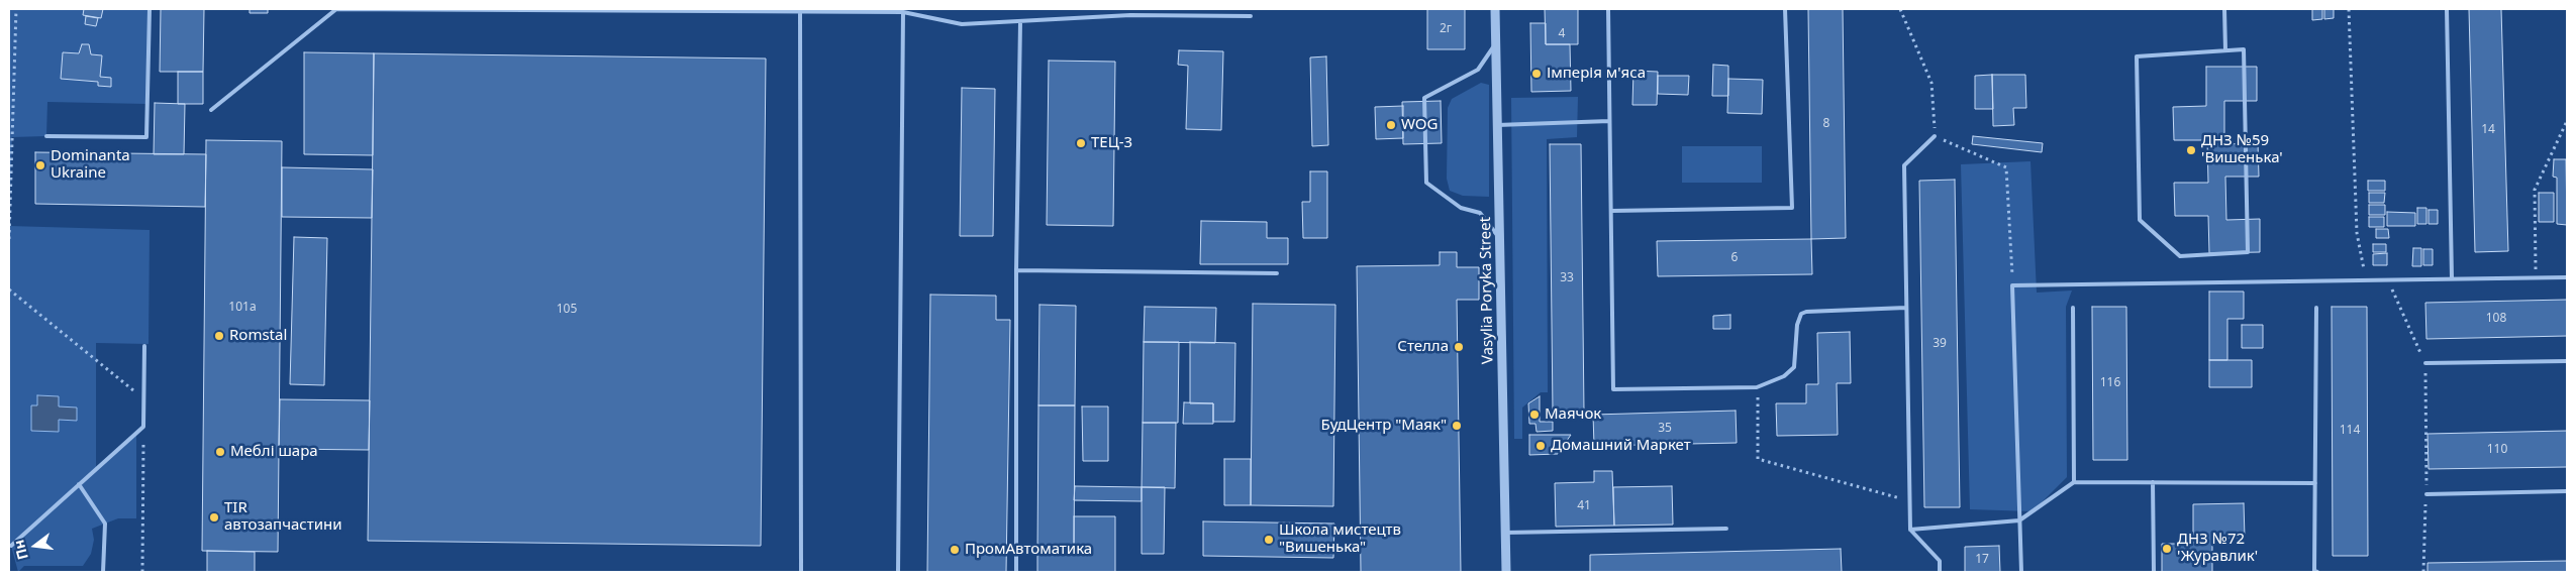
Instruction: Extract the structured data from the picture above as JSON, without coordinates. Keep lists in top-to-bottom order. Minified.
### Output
{"streets":{"street":["Vasylia Poryka Street"]},"places":["Імперія м'яса","WOG","ТЕЦ-3","ДНЗ №59 'Вишенька'","Dominanta Ukraine","Romstal","Стелла","Маячок","БудЦентр \"Маяк\"","Домашний Маркет","Меблі шара","TIR автозапчастини","Школа мистецтв \"Вишенька\"","ДНЗ №72 'Журавлик'","ПромАвтоматика"],"house_numbers":["2г","4","8","14","6","33","101а","105","108","39","116","35","114","110","41","17"],"north":"left"}
